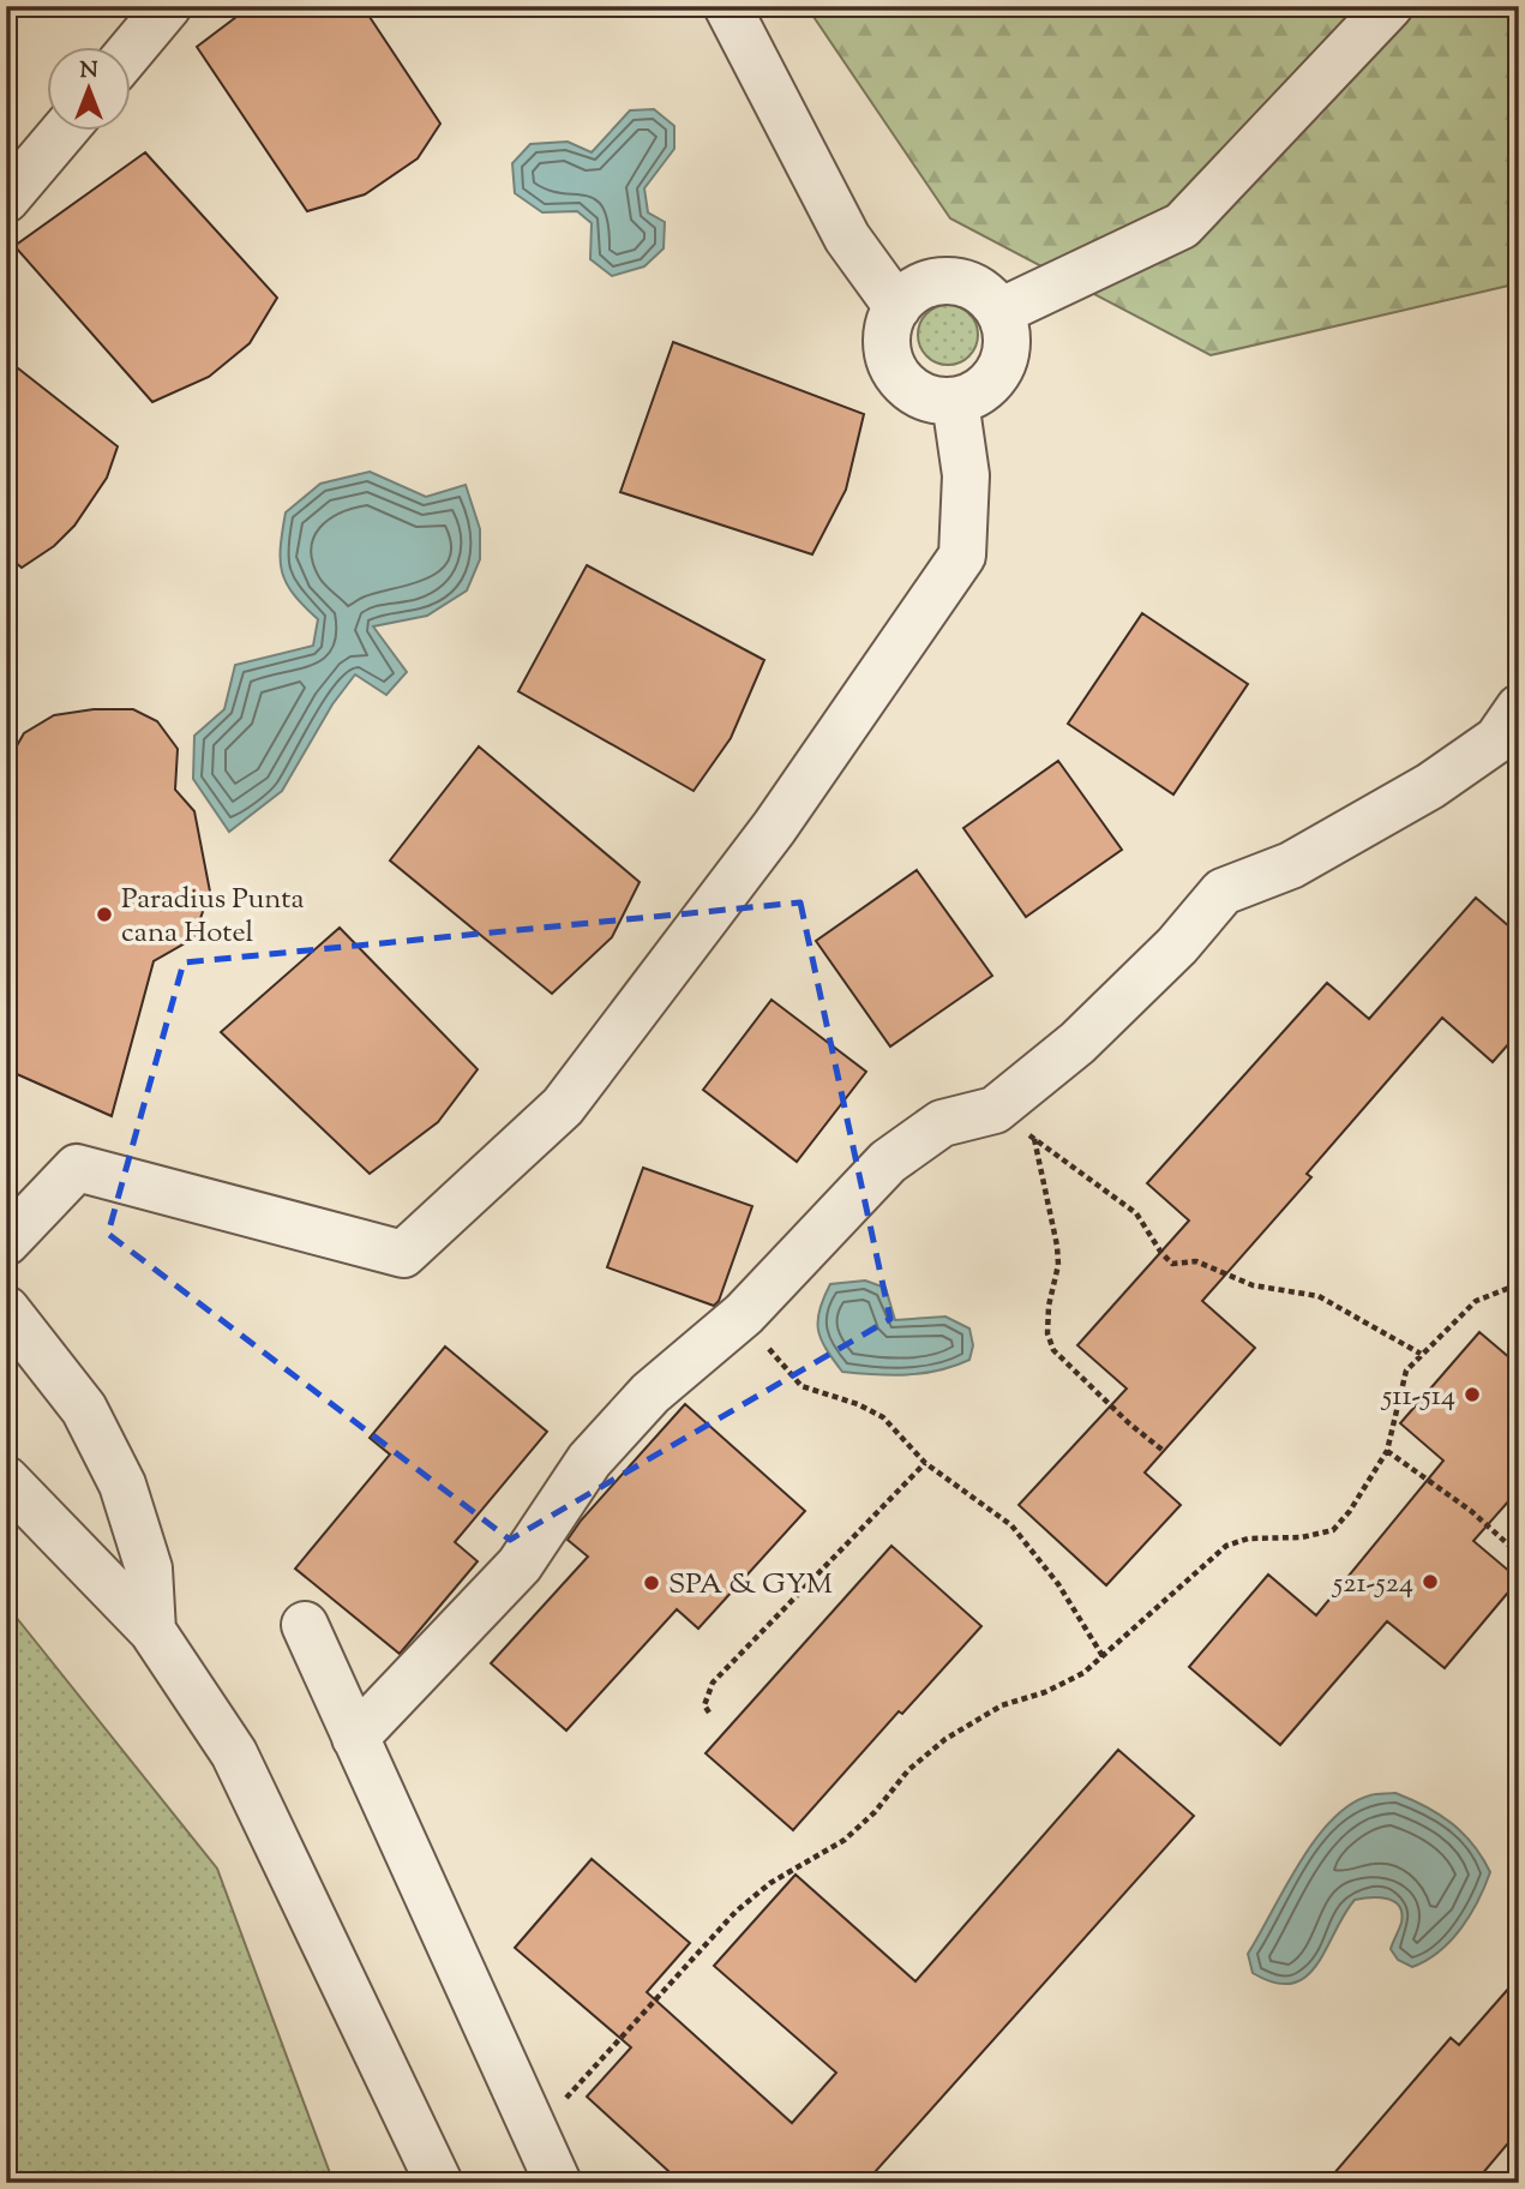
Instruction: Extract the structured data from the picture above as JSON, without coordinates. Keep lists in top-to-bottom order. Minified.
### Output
{"places":["Paradius Punta cana Hotel","511-514","521-524","SPA & GYM"],"north":"top"}
